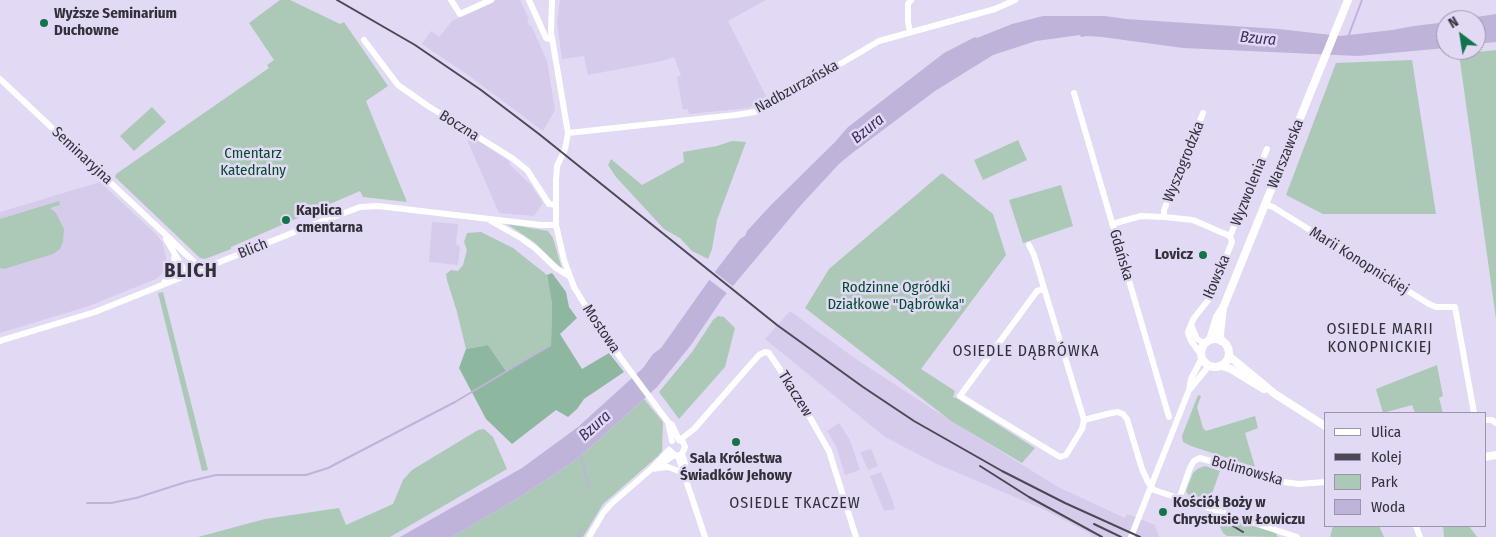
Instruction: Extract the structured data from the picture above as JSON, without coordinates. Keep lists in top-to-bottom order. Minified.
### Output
{"streets":{"main road":["Warszawska"],"street":["Nadbzurzańska","Boczna","Seminaryjna","Wyszogrodzka","Wyzwolenia","Blich","Gdańska","Marii Konopnickiej","Iłowska","Mostowa","Tkaczew","Bolimowska"]},"crossings":[["Nadbzurzańska","Mostowa"],["Boczna","Mostowa"],["Warszawska","Marii Konopnickiej"],["Seminaryjna","Blich"],["Wyszogrodzka","Gdańska"],["Wyszogrodzka","Iłowska"],["Wyzwolenia","Iłowska"],["Blich","Mostowa"],["Mostowa","Tkaczew"]],"districts":["BLICH","OSIEDLE MARII KONOPNICKIEJ","OSIEDLE DĄBRÓWKA","OSIEDLE TKACZEW"],"water":["Bzura"],"parks":["Cmentarz Katedralny","Rodzinne Ogródki Działkowe \"Dąbrówka\""],"places":["Wyższe Seminarium Duchowne","Kaplica cmentarna","Lovicz","Sala Królestwa Świadków Jehowy","Kościół Boży w Chrystusie w Łowiczu"],"legend":["Ulica","Kolej","Park","Woda"],"north":"top left"}
